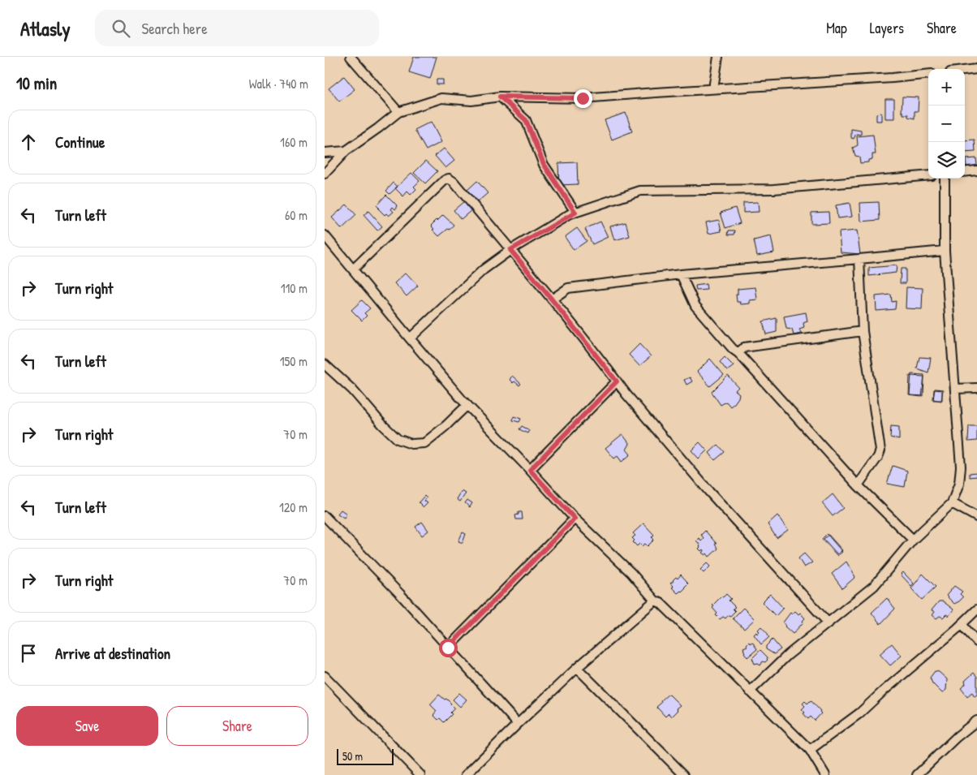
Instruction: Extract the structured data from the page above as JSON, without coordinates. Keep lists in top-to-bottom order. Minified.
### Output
{"scale_bar":"50 m","page":{"header":"Atlasly","search":"Search here","nav":["Map","Layers","Share"],"heading":["10 min","Walk · 740 m"],"map_buttons":["+","−"],"list":[["Continue","160 m"],["Turn left","60 m"],["Turn right","110 m"],["Turn left","150 m"],["Turn right","70 m"],["Turn left","120 m"],["Turn right","70 m"],"Arrive at destination"],"buttons":["Save","Share"],"scale":"50 m"}}
